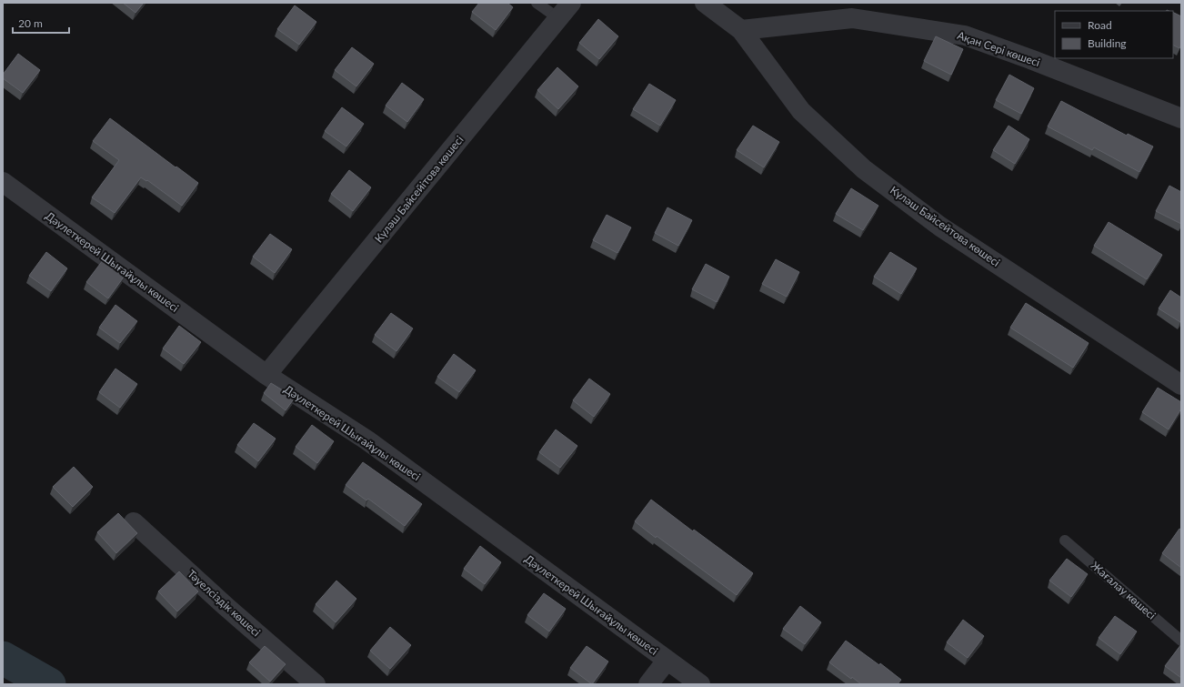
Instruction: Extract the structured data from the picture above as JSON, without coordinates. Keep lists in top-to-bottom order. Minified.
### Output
{"streets":{"street":["Ақан Сері көшесі","Күләш Байсейітова көшесі","Күләш Байсейтова көшесі","Дәулеткерей Шығайұлы көшесі","Тәуелсіздік көшесі"],"lane":["Жағалау көшесі"]},"crossings":[["Ақан Сері көшесі","Күләш Байсейтова көшесі"],["Күләш Байсейітова көшесі","Дәулеткерей Шығайұлы көшесі"]],"legend":["Road","Building"],"scale_bar":"20 m"}
